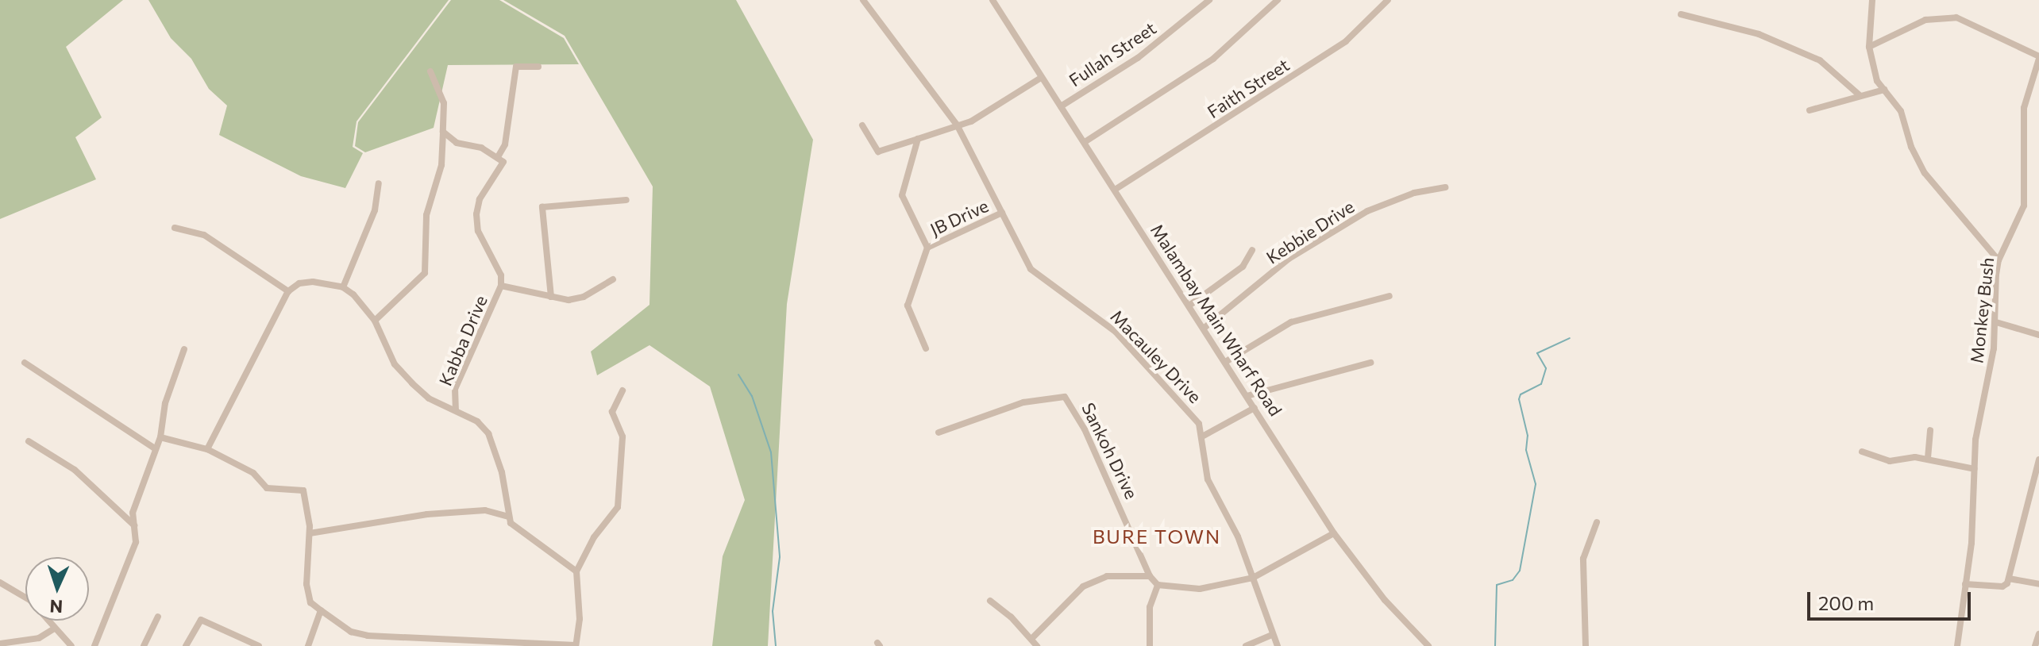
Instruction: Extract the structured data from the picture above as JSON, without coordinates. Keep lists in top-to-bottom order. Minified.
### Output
{"streets":{"street":["Fullah Street","Faith Street","JB Drive","Kebbie Drive","Monkey Bush","Malambay Main Wharf Road","Kabba Drive","Macauley Drive","Sankoh Drive"]},"crossings":[["Fullah Street","Malambay Main Wharf Road"],["Faith Street","Malambay Main Wharf Road"],["JB Drive","Macauley Drive"],["Kebbie Drive","Malambay Main Wharf Road"]],"districts":["BURE TOWN"],"scale_bar":"200 m","north":"bottom"}
